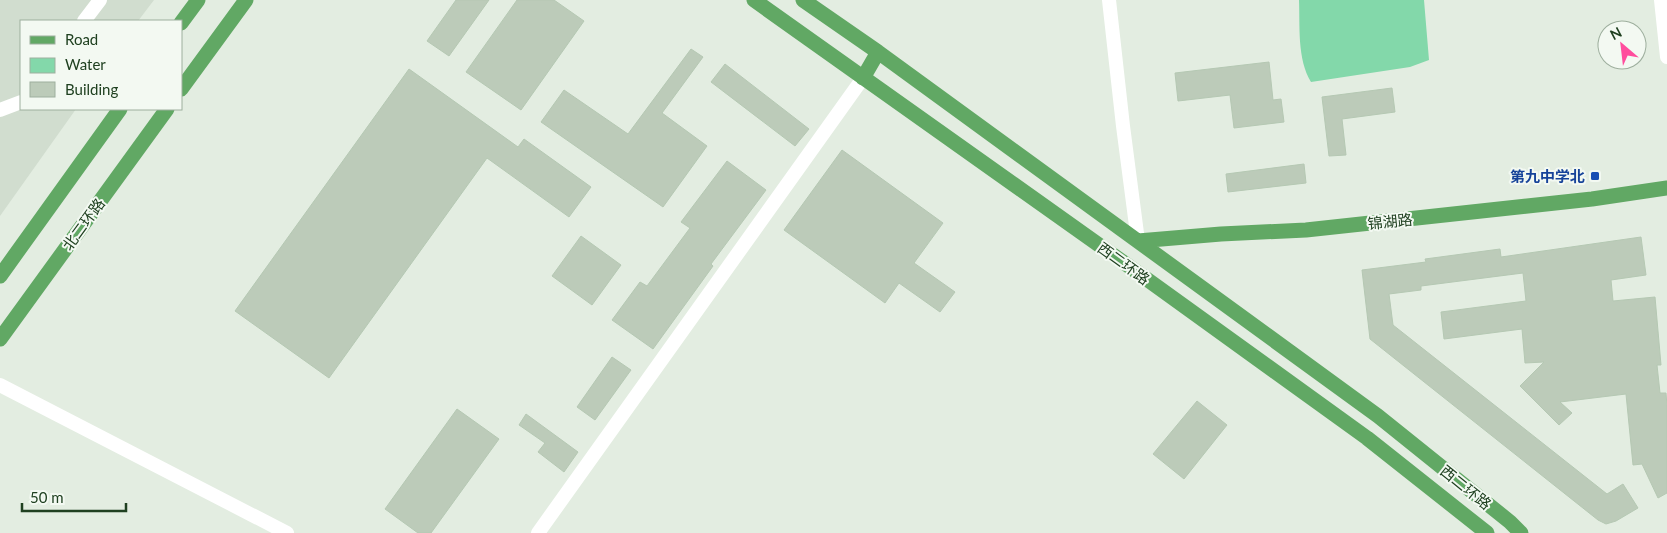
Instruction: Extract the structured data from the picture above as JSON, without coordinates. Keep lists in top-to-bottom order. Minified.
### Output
{"streets":{"main road":["锦湖路","北二环路","西二环路"]},"crossings":[["锦湖路","西二环路"]],"places":{"transit":["第九中学北"]},"legend":["Road","Water","Building"],"scale_bar":"50 m","north":"top left"}
